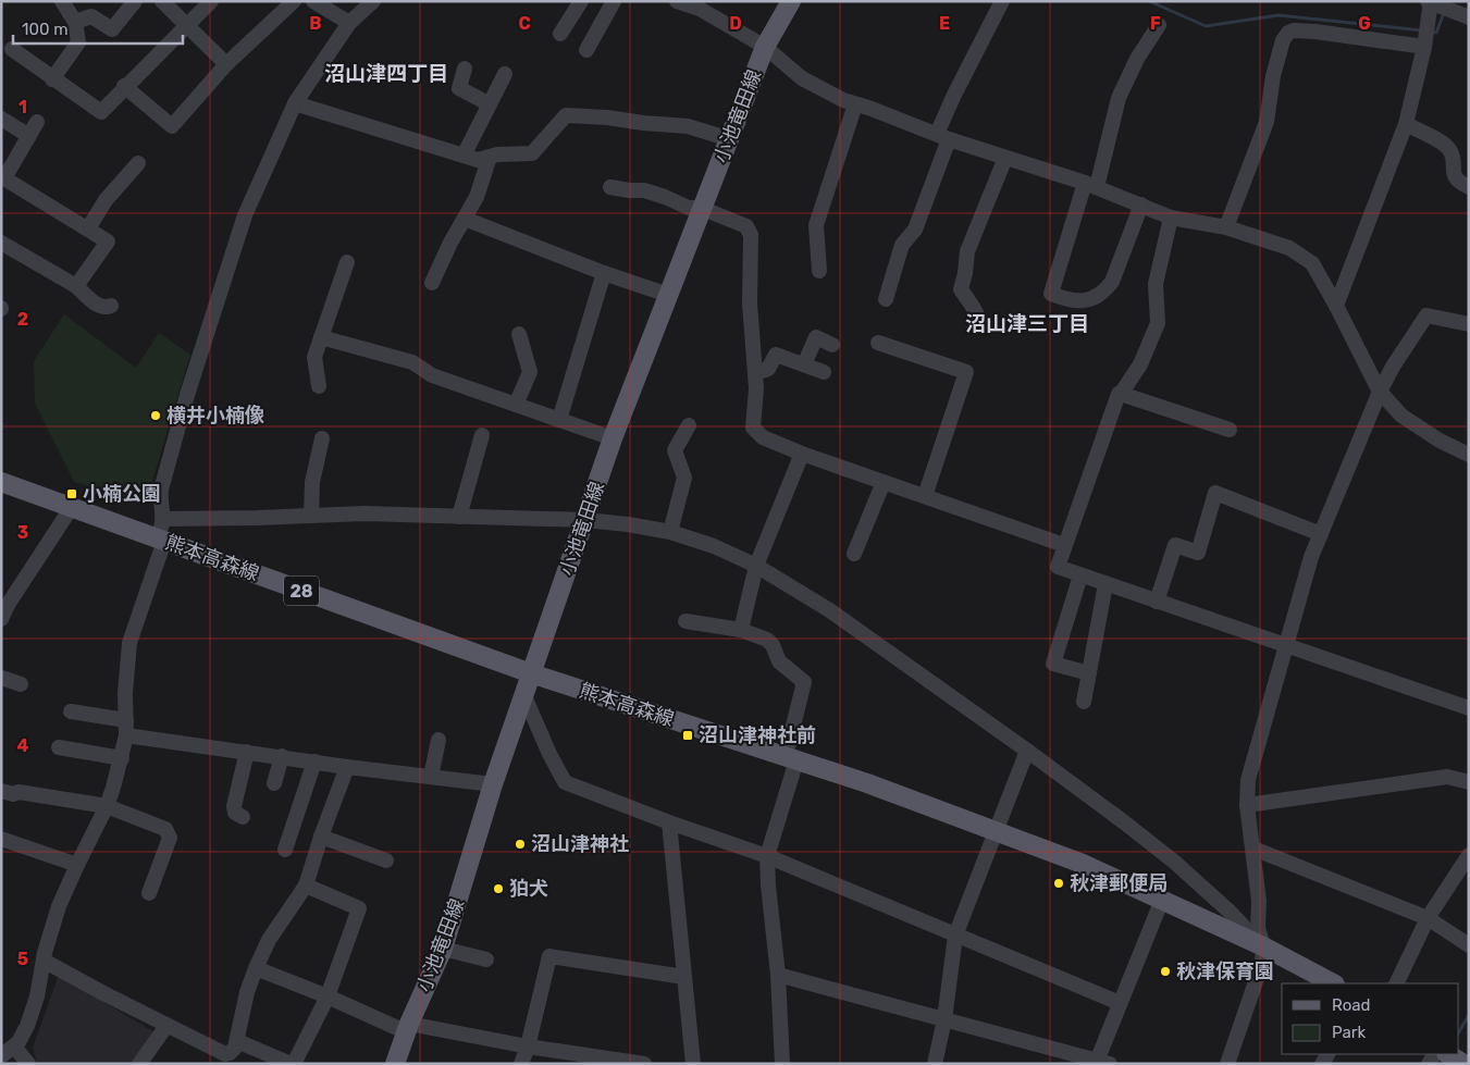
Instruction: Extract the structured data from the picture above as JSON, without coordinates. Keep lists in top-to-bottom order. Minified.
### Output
{"streets":{"main road":["小池竜田線","熊本高森線","28"]},"crossings":[["小池竜田線","熊本高森線"]],"districts":["沼山津四丁目","沼山津三丁目"],"places":{"other":["横井小楠像","沼山津神社","秋津郵便局","狛犬","秋津保育園"],"transit":["小楠公園","沼山津神社前"]},"legend":["Road","Park"],"scale_bar":"100 m","grid":{"columns":["B","C","D","E","F","G"],"rows":["1","2","3","4","5"]}}
